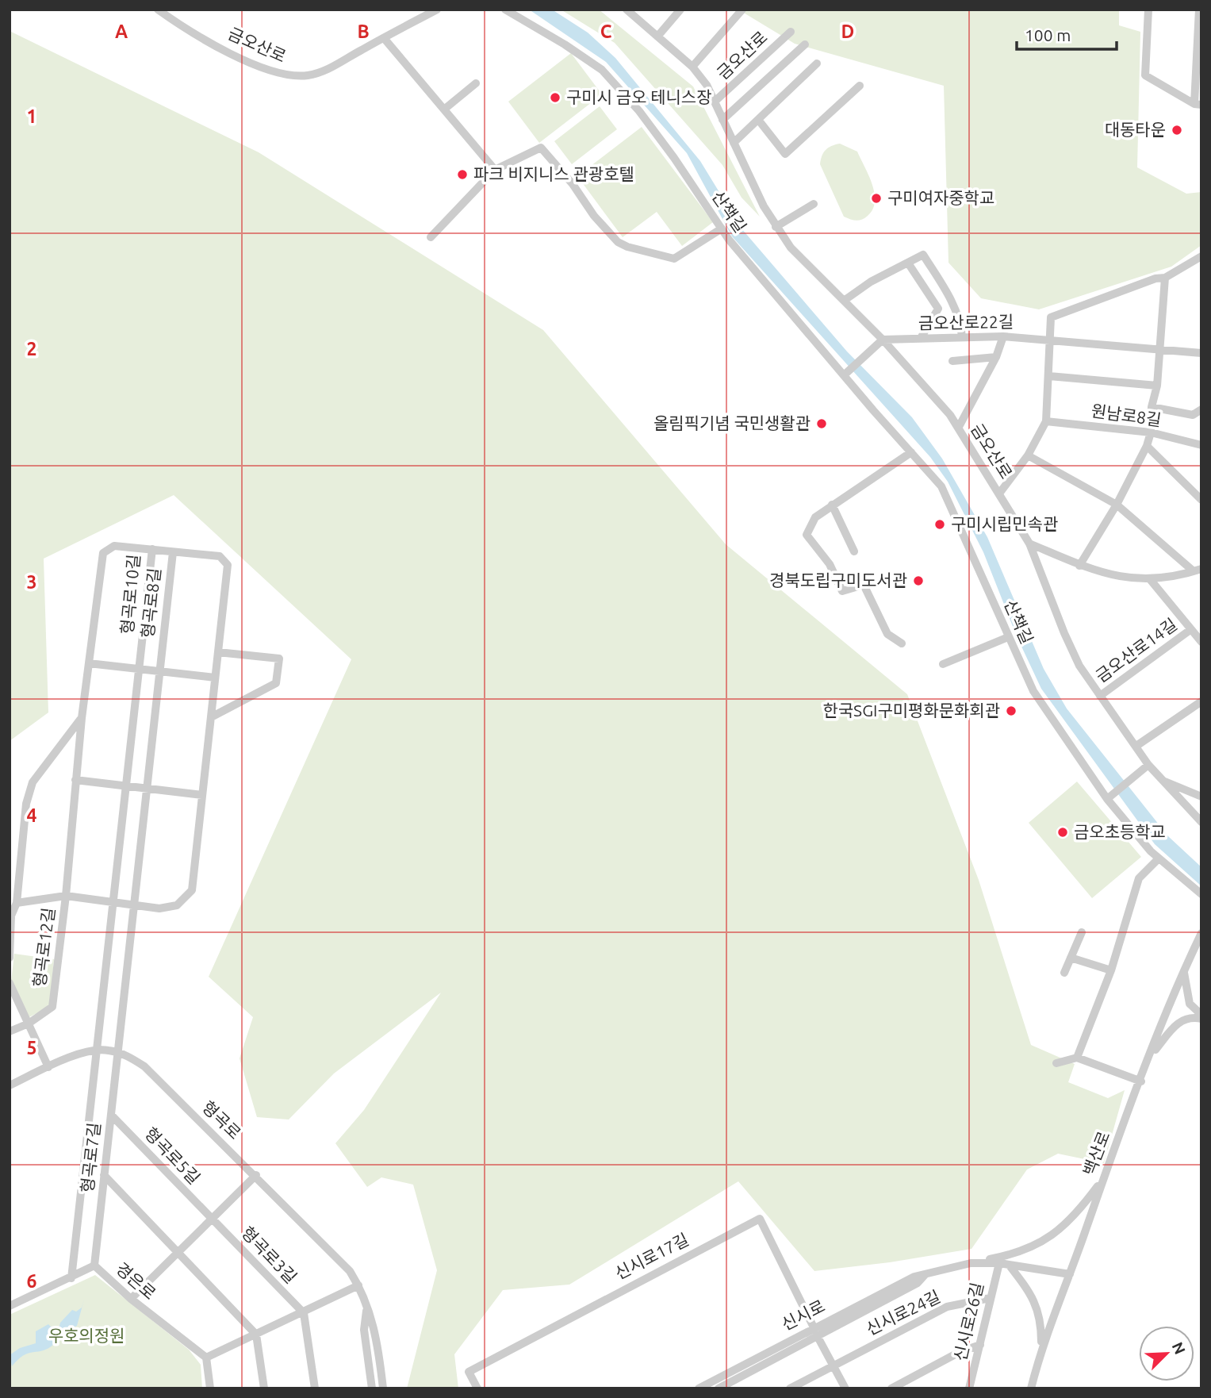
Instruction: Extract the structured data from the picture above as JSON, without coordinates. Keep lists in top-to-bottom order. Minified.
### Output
{"streets":{"street":["금오산로","산책길","금오산로22길","원남로8길","형곡로10길","형곡로8길","금오산로14길","형곡로12길","형곡로","백산로","형곡로5길","형곡로7길","형곡로3길","신시로17길","경은로","신시로24길","신시로","신시로26길"]},"crossings":[["금오산로","금오산로22길"],["금오산로","금오산로14길"],["형곡로10길","형곡로12길"],["형곡로10길","형곡로"],["형곡로10길","경은로"],["형곡로8길","형곡로"],["형곡로8길","형곡로7길"],["형곡로12길","형곡로"],["형곡로","형곡로7길"],["백산로","신시로"],["형곡로5길","형곡로7길"],["형곡로5길","형곡로3길"],["형곡로7길","경은로"],["신시로17길","신시로"],["신시로24길","신시로26길"],["신시로","신시로26길"]],"parks":["우호의정원"],"places":["구미시 금오 테니스장","대동타운","파크 비지니스 관광호텔","구미여자중학교","올림픽기념 국민생활관","구미시립민속관","경북도립구미도서관","한국SGI구미평화문화회관","금오초등학교"],"scale_bar":"100 m","north":"top right","grid":{"columns":["A","B","C","D"],"rows":["1","2","3","4","5","6"]}}
